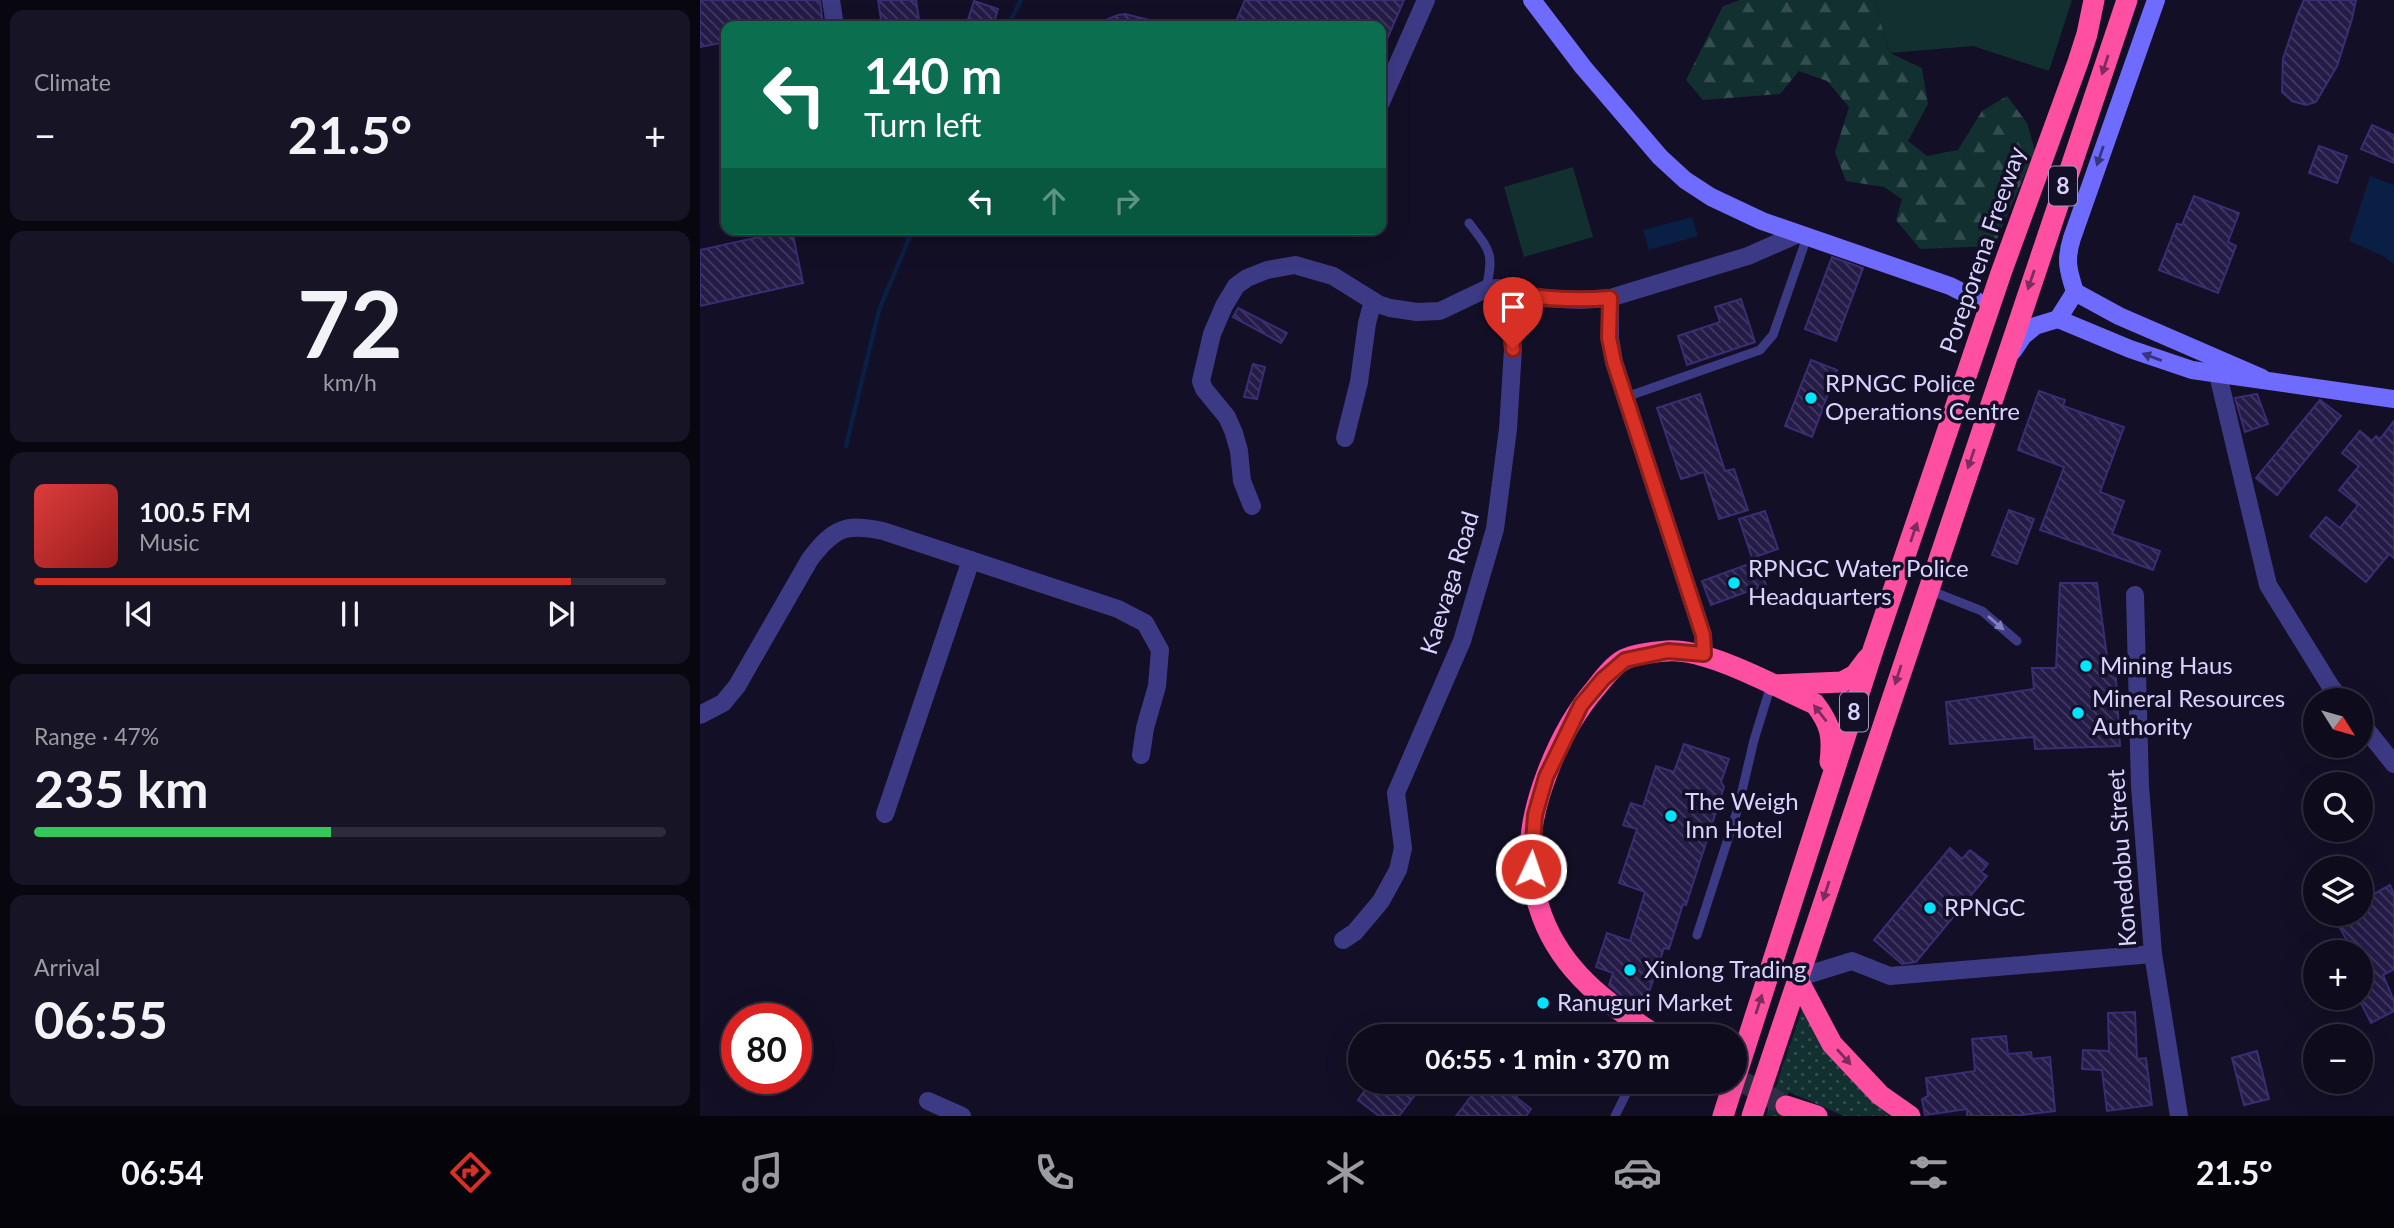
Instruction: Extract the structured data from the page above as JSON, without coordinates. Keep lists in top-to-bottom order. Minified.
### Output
{"streets":{"highway":["8","Poreporena Freeway"],"street":["Kaevaga Road","Konedobu Street"]},"places":["RPNGC Police Operations Centre","RPNGC Water Police Headquarters","Mining Haus","Mineral Resources Authority","The Weigh Inn Hotel","RPNGC","Xinlong Trading","Ranuguri Market"],"north":"bottom right","page":{"tile":["Climate",["72","km/h"],["Range · 47%","235 km"],["Arrival","06:55"]],"turn":["140 m","Turn left"],"heat":["−","21.5°","+"],"song":["100.5 FM","Music"],"map_buttons":["+","−"],"limit":"80","trip":"06:55 · 1 min · 370 m","tabs":["06:54","21.5°"]}}
